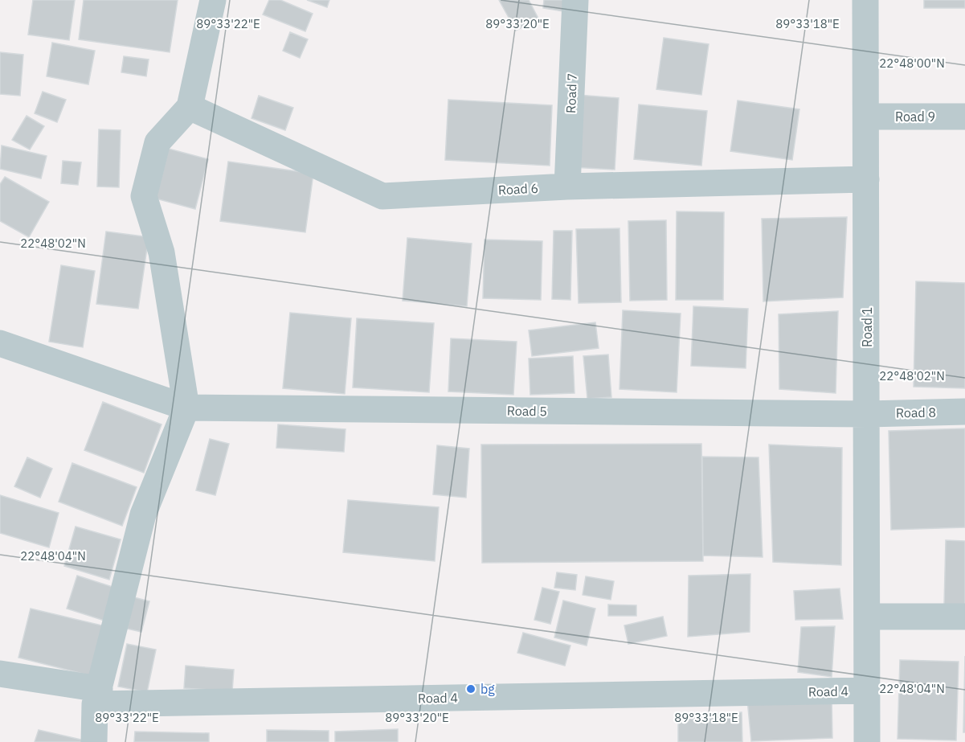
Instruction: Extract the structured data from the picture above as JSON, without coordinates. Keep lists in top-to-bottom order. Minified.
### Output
{"streets":{"street":["Road 7","Road 9","Road 6","Road 1","Road 5","Road 8","Road 4"]},"crossings":[["Road 7","Road 6"],["Road 9","Road 1"],["Road 6","Road 1"],["Road 1","Road 5"],["Road 1","Road 8"],["Road 1","Road 4"],["Road 5","Road 8"]],"places":["bg"],"coordinates":["89°33'22\"E","89°33'20\"E","89°33'18\"E","22°48'00\"N","22°48'02\"N","22°48'04\"N"]}
